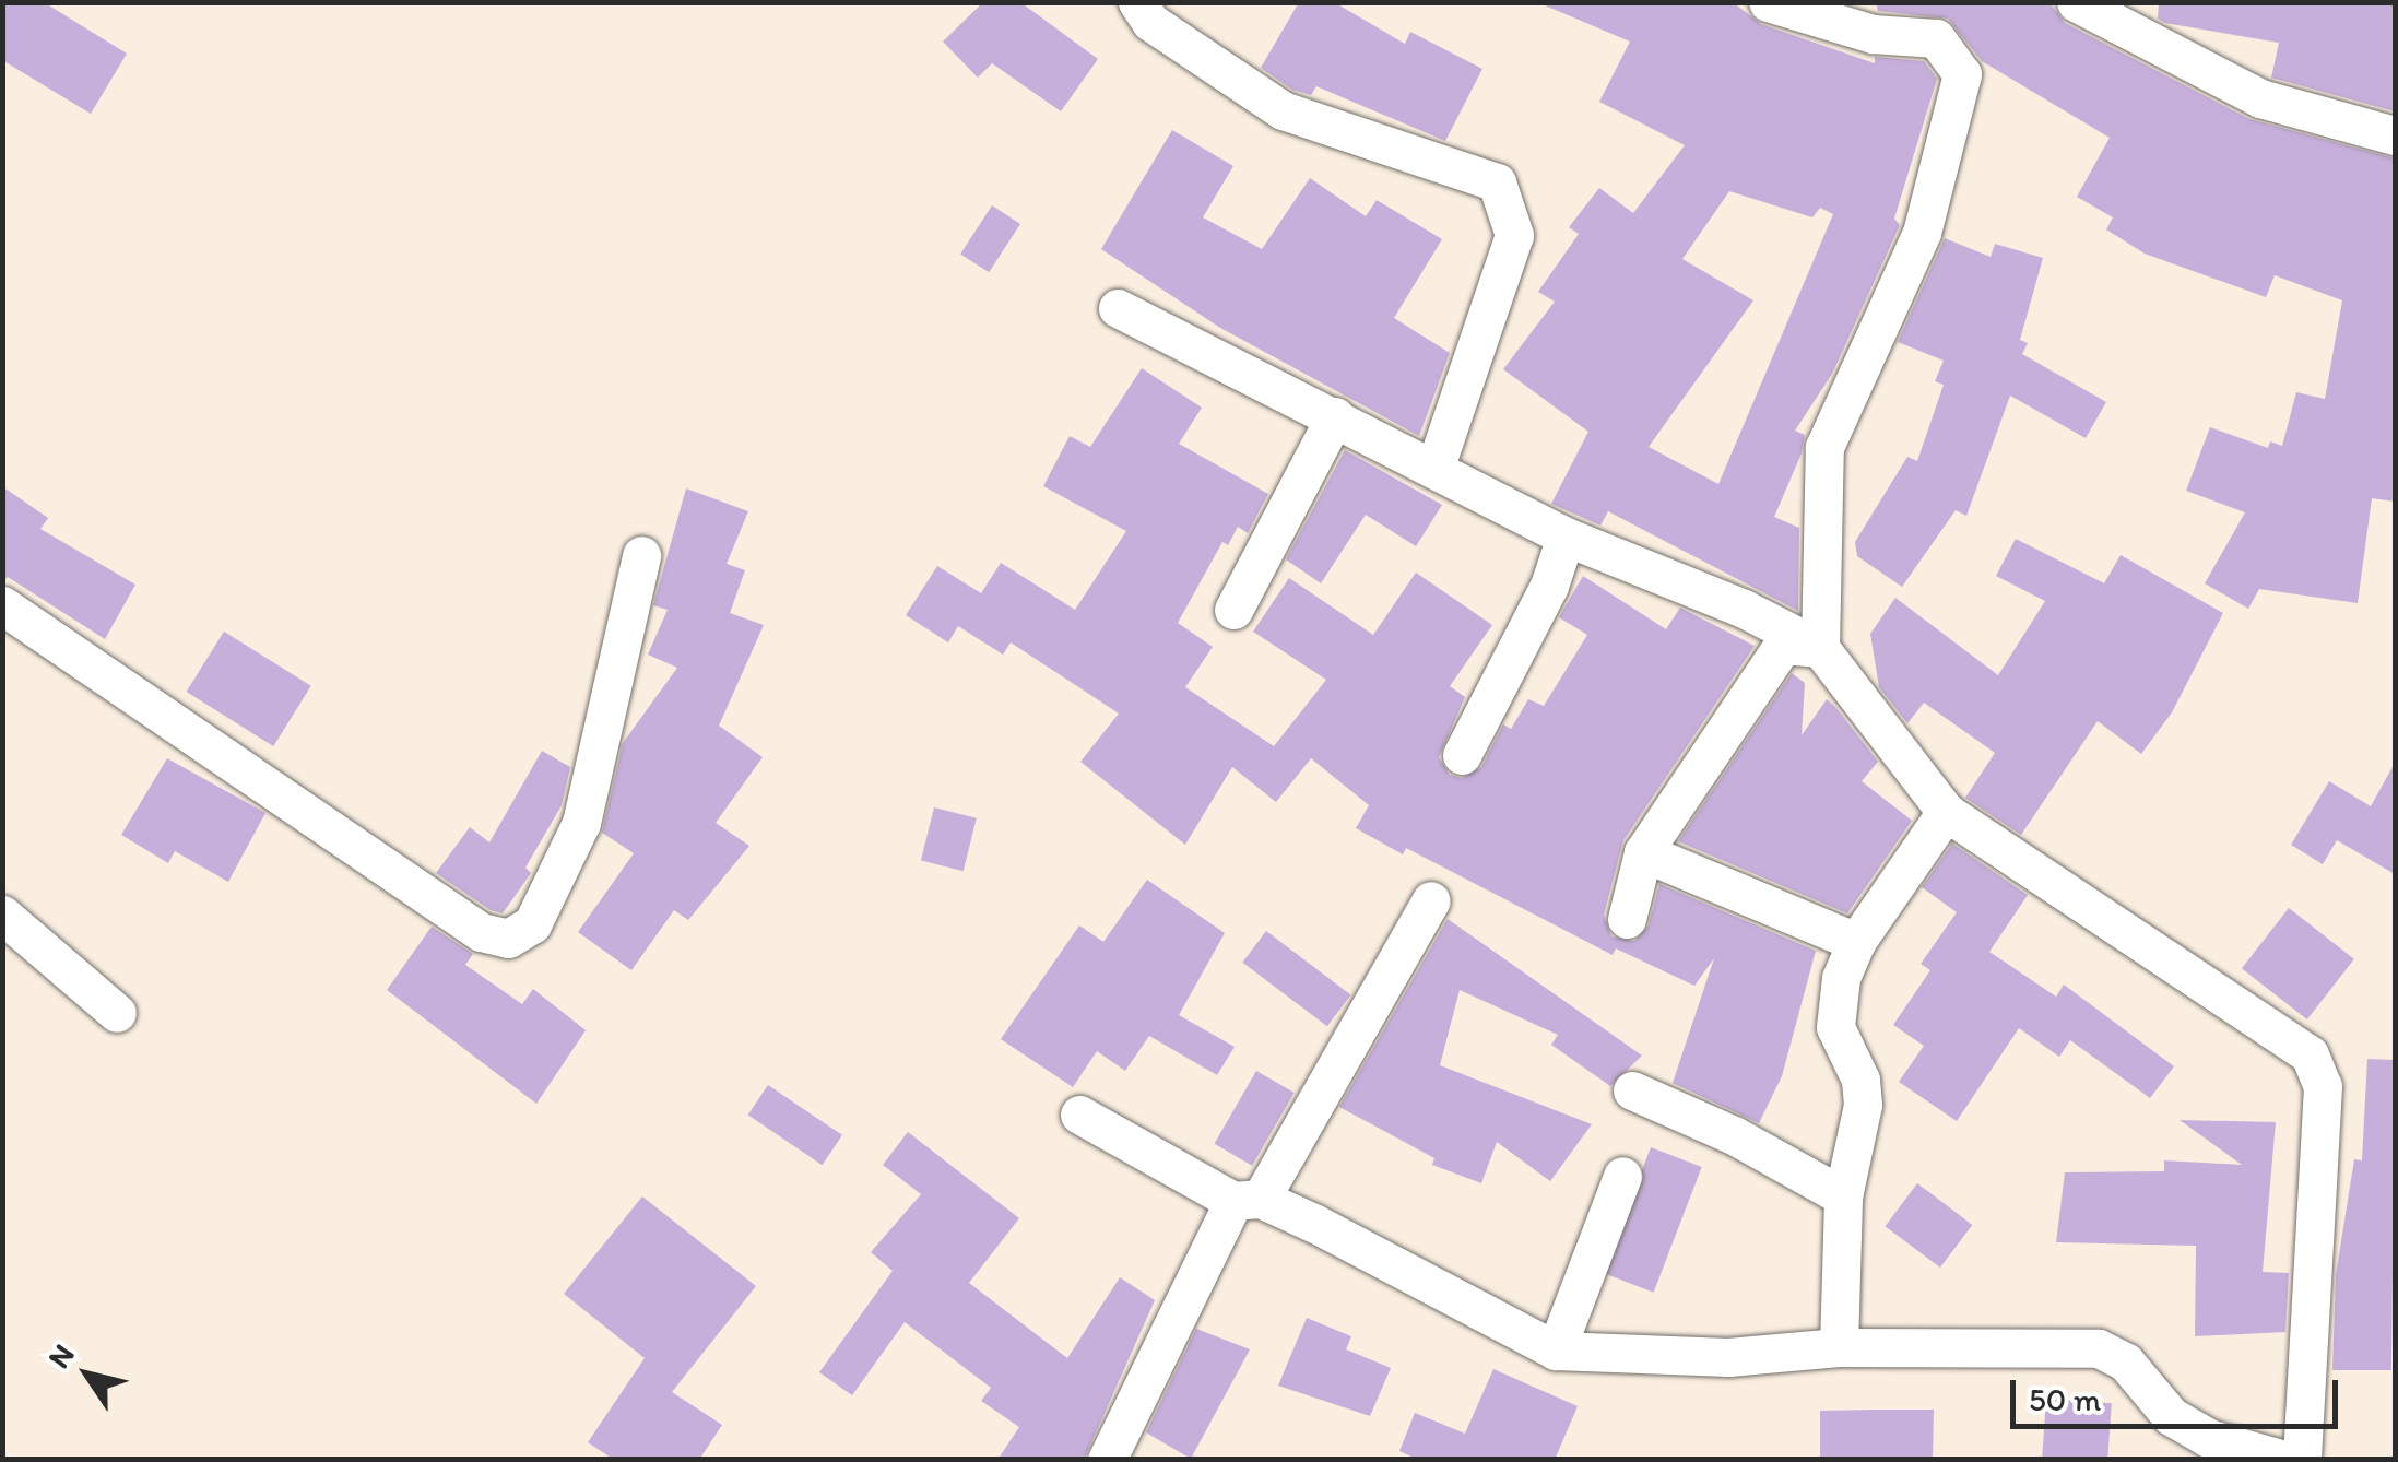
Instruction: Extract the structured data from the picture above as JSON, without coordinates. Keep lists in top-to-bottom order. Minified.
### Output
{"scale_bar":"50 m","north":"top left"}
